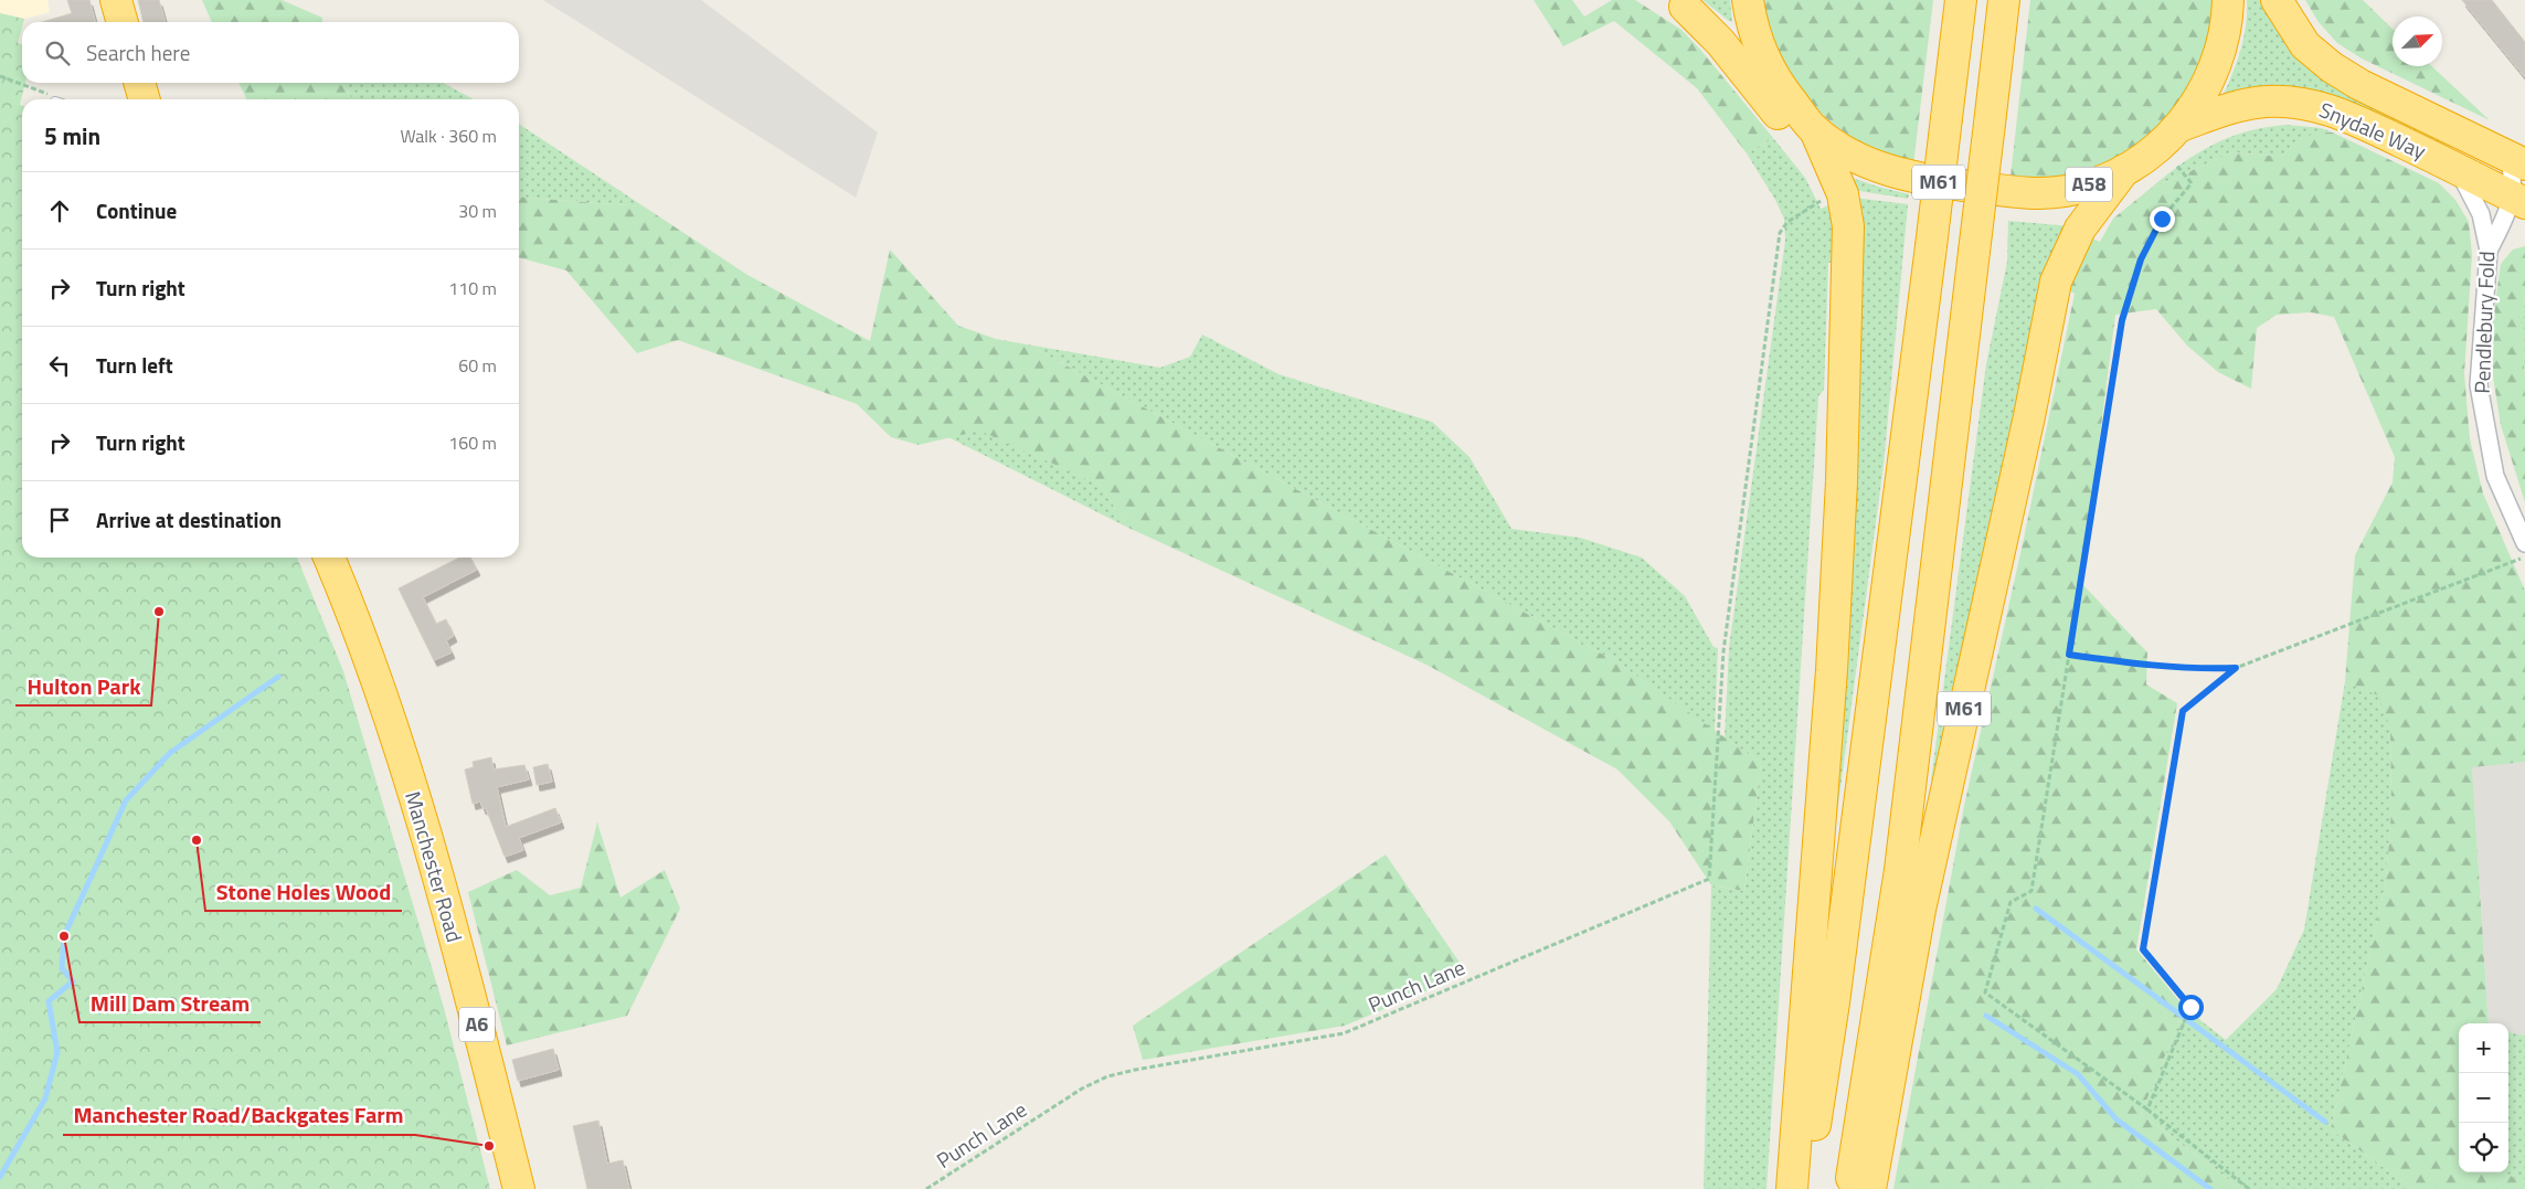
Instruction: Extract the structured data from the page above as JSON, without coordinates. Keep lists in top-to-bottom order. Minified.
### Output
{"streets":{"highway":["Snydale Way","M61","A58","Manchester Road","A6"],"street":["Pendlebury Fold"],"path":["Punch Lane"]},"crossings":[["Snydale Way","A58"],["Snydale Way","Pendlebury Fold"],["M61","A58"]],"places":["Hulton Park","Stone Holes Wood","Mill Dam Stream","Manchester Road/Backgates Farm"],"north":"top right","page":{"search":"Search here","heading":["5 min","Walk · 360 m"],"list":[["Continue","30 m"],["Turn right","110 m"],["Turn left","60 m"],["Turn right","160 m"],"Arrive at destination"],"map_buttons":["+","−"]}}
